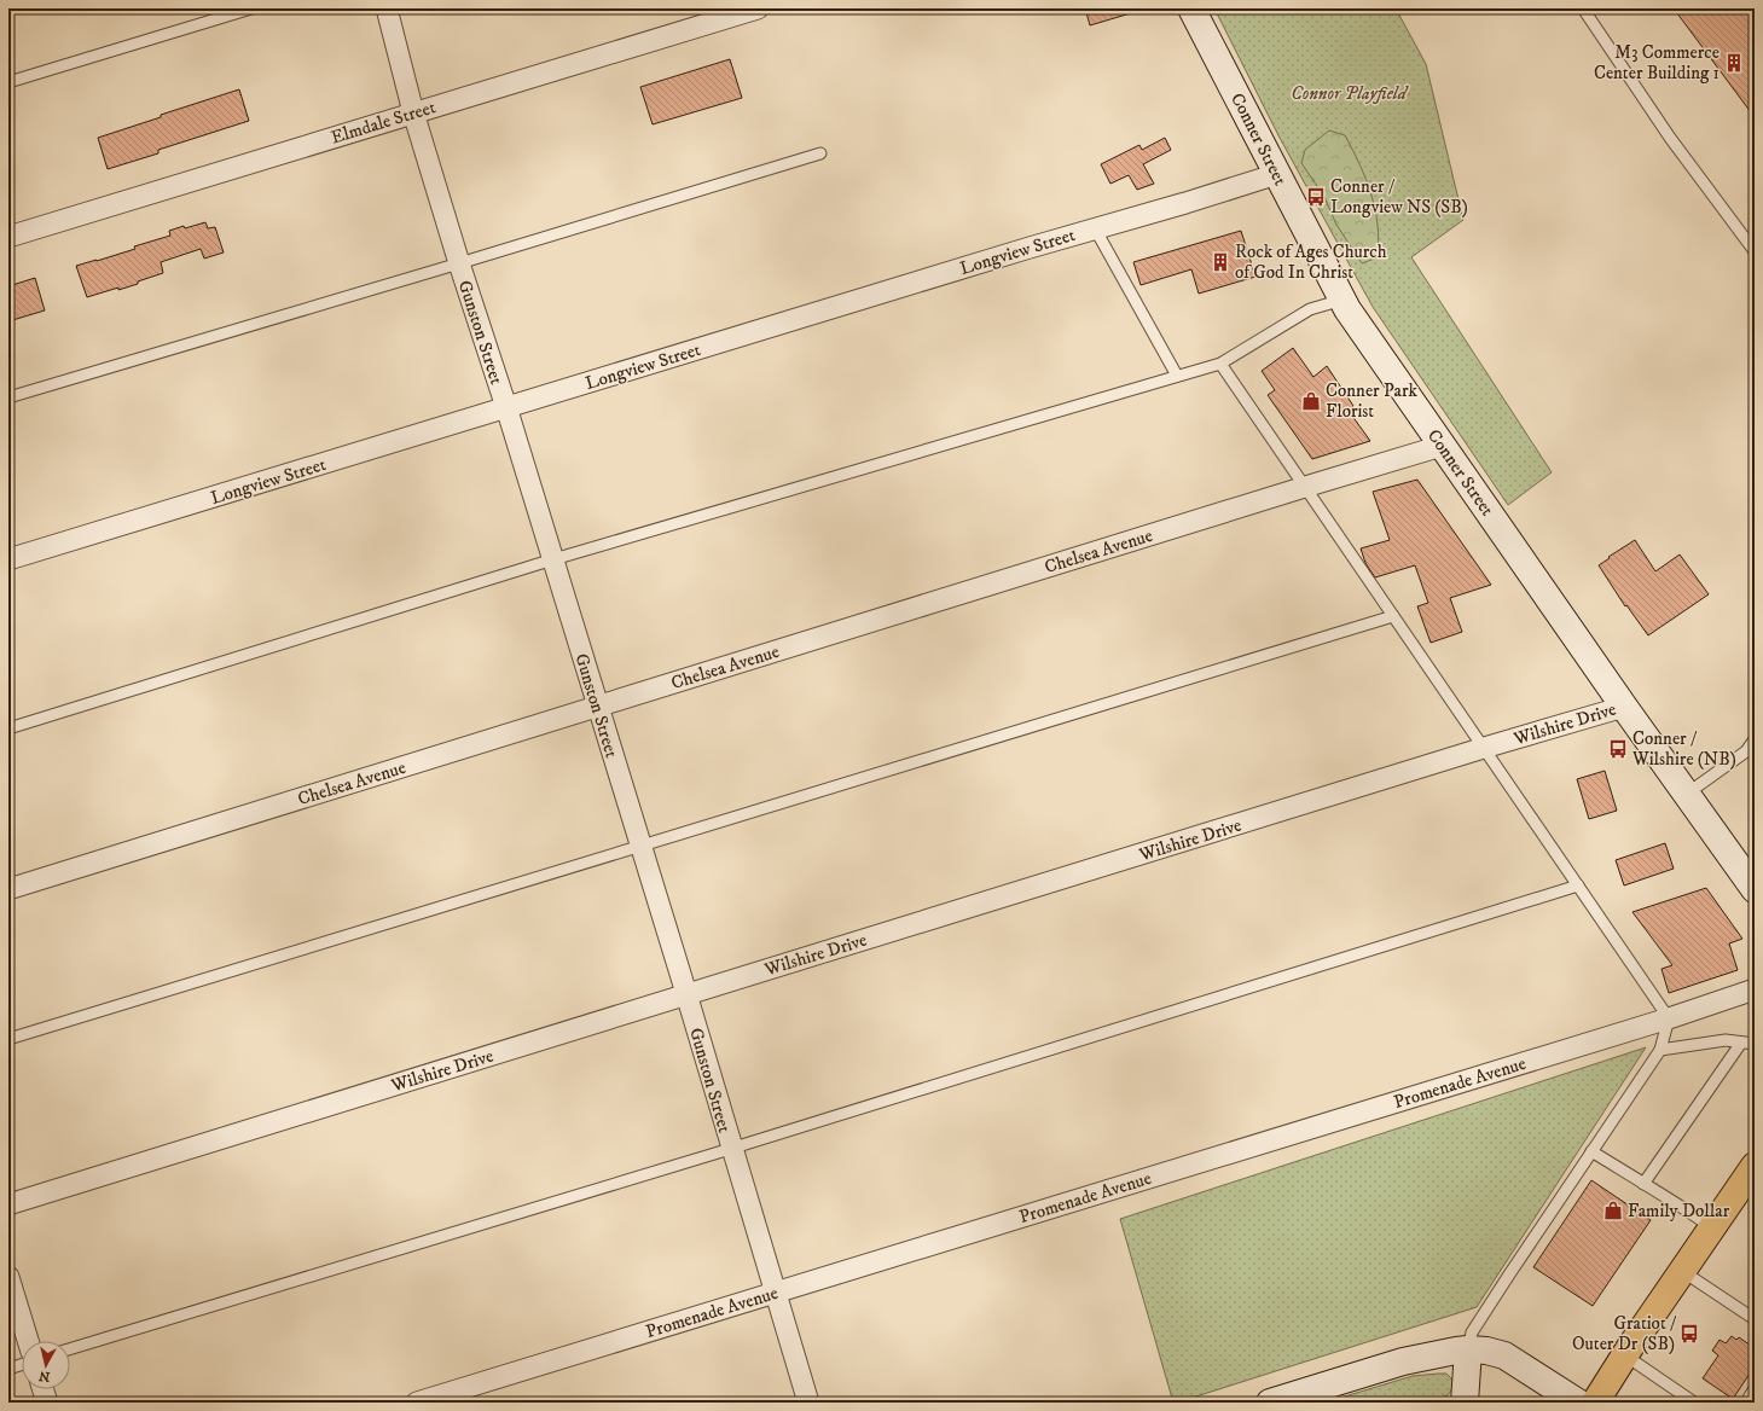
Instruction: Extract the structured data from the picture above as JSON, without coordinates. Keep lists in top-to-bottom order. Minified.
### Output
{"streets":{"main road":["Conner Street"],"street":["Elmdale Street","Longview Street","Gunston Street","Chelsea Avenue","Wilshire Drive","Promenade Avenue"]},"crossings":[["Elmdale Street","Gunston Street"],["Conner Street","Longview Street"],["Conner Street","Chelsea Avenue"],["Conner Street","Wilshire Drive"],["Longview Street","Gunston Street"],["Gunston Street","Chelsea Avenue"],["Gunston Street","Wilshire Drive"],["Gunston Street","Promenade Avenue"]],"parks":["Connor Playfield"],"places":{"building":["M3 Commerce Center Building 1","Rock of Ages Church of God In Christ"],"bus stop":["Conner / Longview NS (SB)","Conner / Wilshire (NB)","Gratiot / Outer Dr (SB)"],"shop":["Conner Park Florist","Family Dollar"]},"north":"bottom"}
